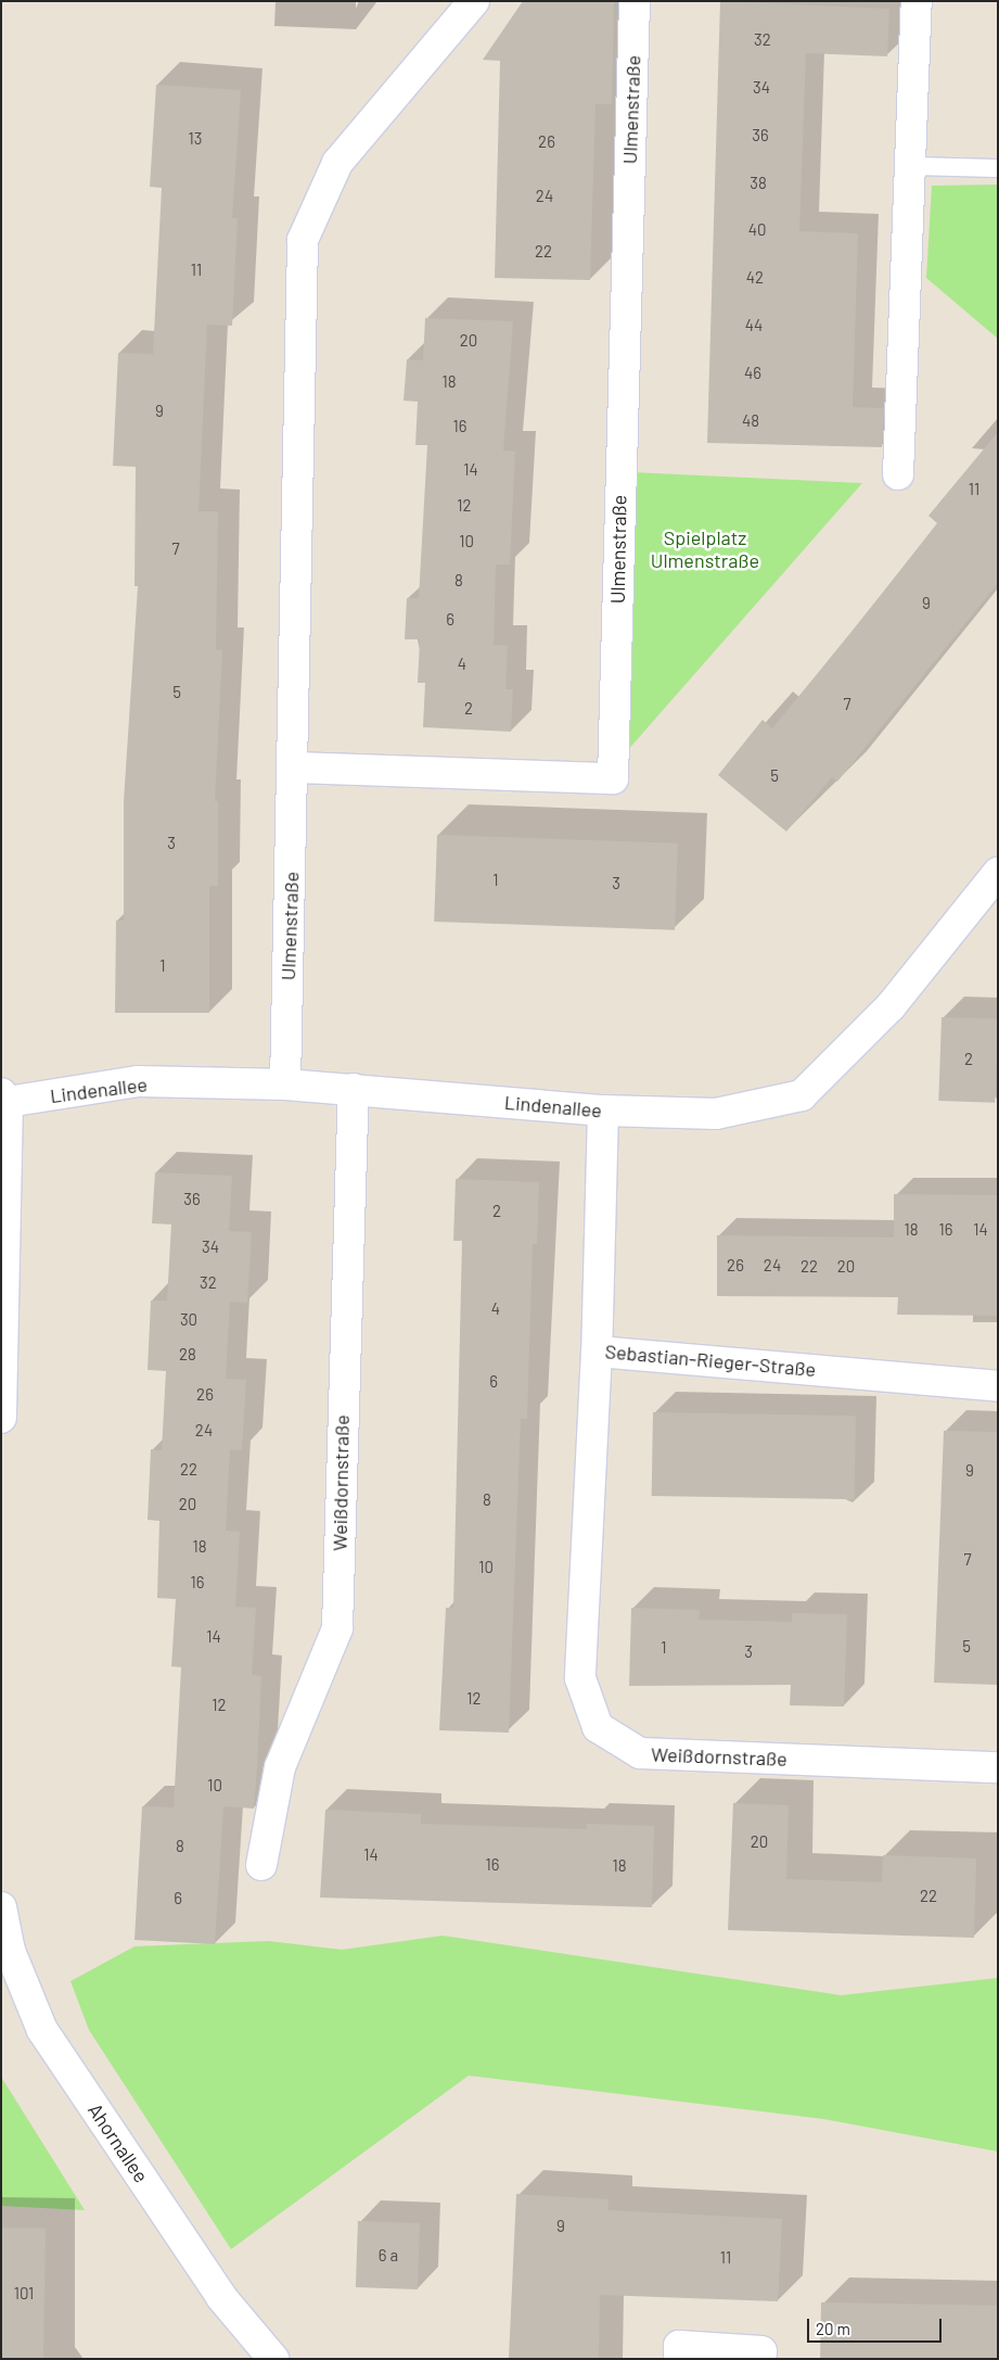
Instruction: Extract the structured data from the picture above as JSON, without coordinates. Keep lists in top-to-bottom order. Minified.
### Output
{"streets":{"street":["Ulmenstraße","Lindenallee","Sebastian-Rieger-Straße","Weißdornstraße","Ahornallee"]},"crossings":[["Ulmenstraße","Lindenallee"],["Lindenallee","Sebastian-Rieger-Straße"],["Lindenallee","Weißdornstraße"],["Sebastian-Rieger-Straße","Weißdornstraße"]],"parks":["Spielplatz Ulmenstraße"],"house_numbers":["32","34","36","13","26","38","24","40","22","11","42","44","20","46","18","9","48","16","14","11","12","10","7","8","9","6","4","5","7","2","5","3","1","3","1","2","36","2","18","16","14","34","26","24","22","20","32","4","30","28","6","26","24","22","9","8","20","18","7","10","16","14","5","1","3","12","12","10","20","8","14","16","18","22","6","9","6 a","11","101"],"scale_bar":"20 m"}
